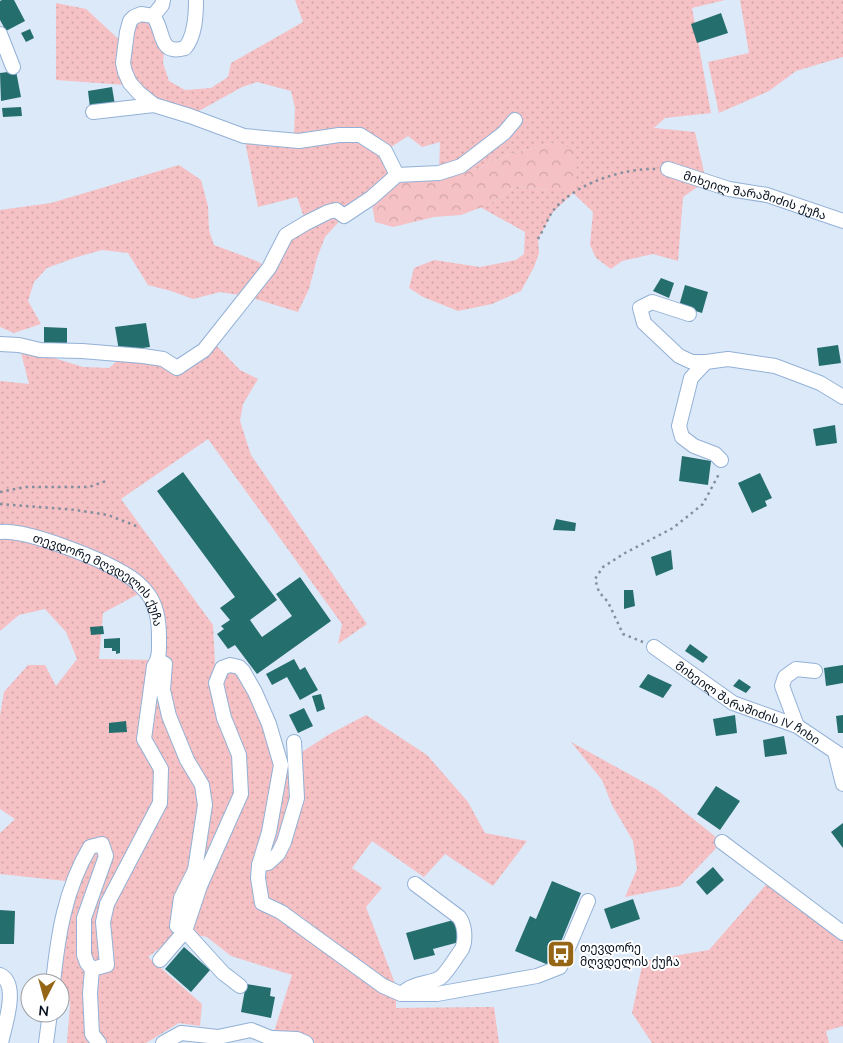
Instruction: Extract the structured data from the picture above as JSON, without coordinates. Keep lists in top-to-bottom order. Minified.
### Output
{"streets":{"street":["მიხეილ შარაშიძის ქუჩა","თევდორე მღვდელის ქუჩა","მიხეილ შარაშიძის IV ჩიხი"]},"places":{"bus stop":["თევდორე მღვდელის ქუჩა"]},"north":"bottom"}
